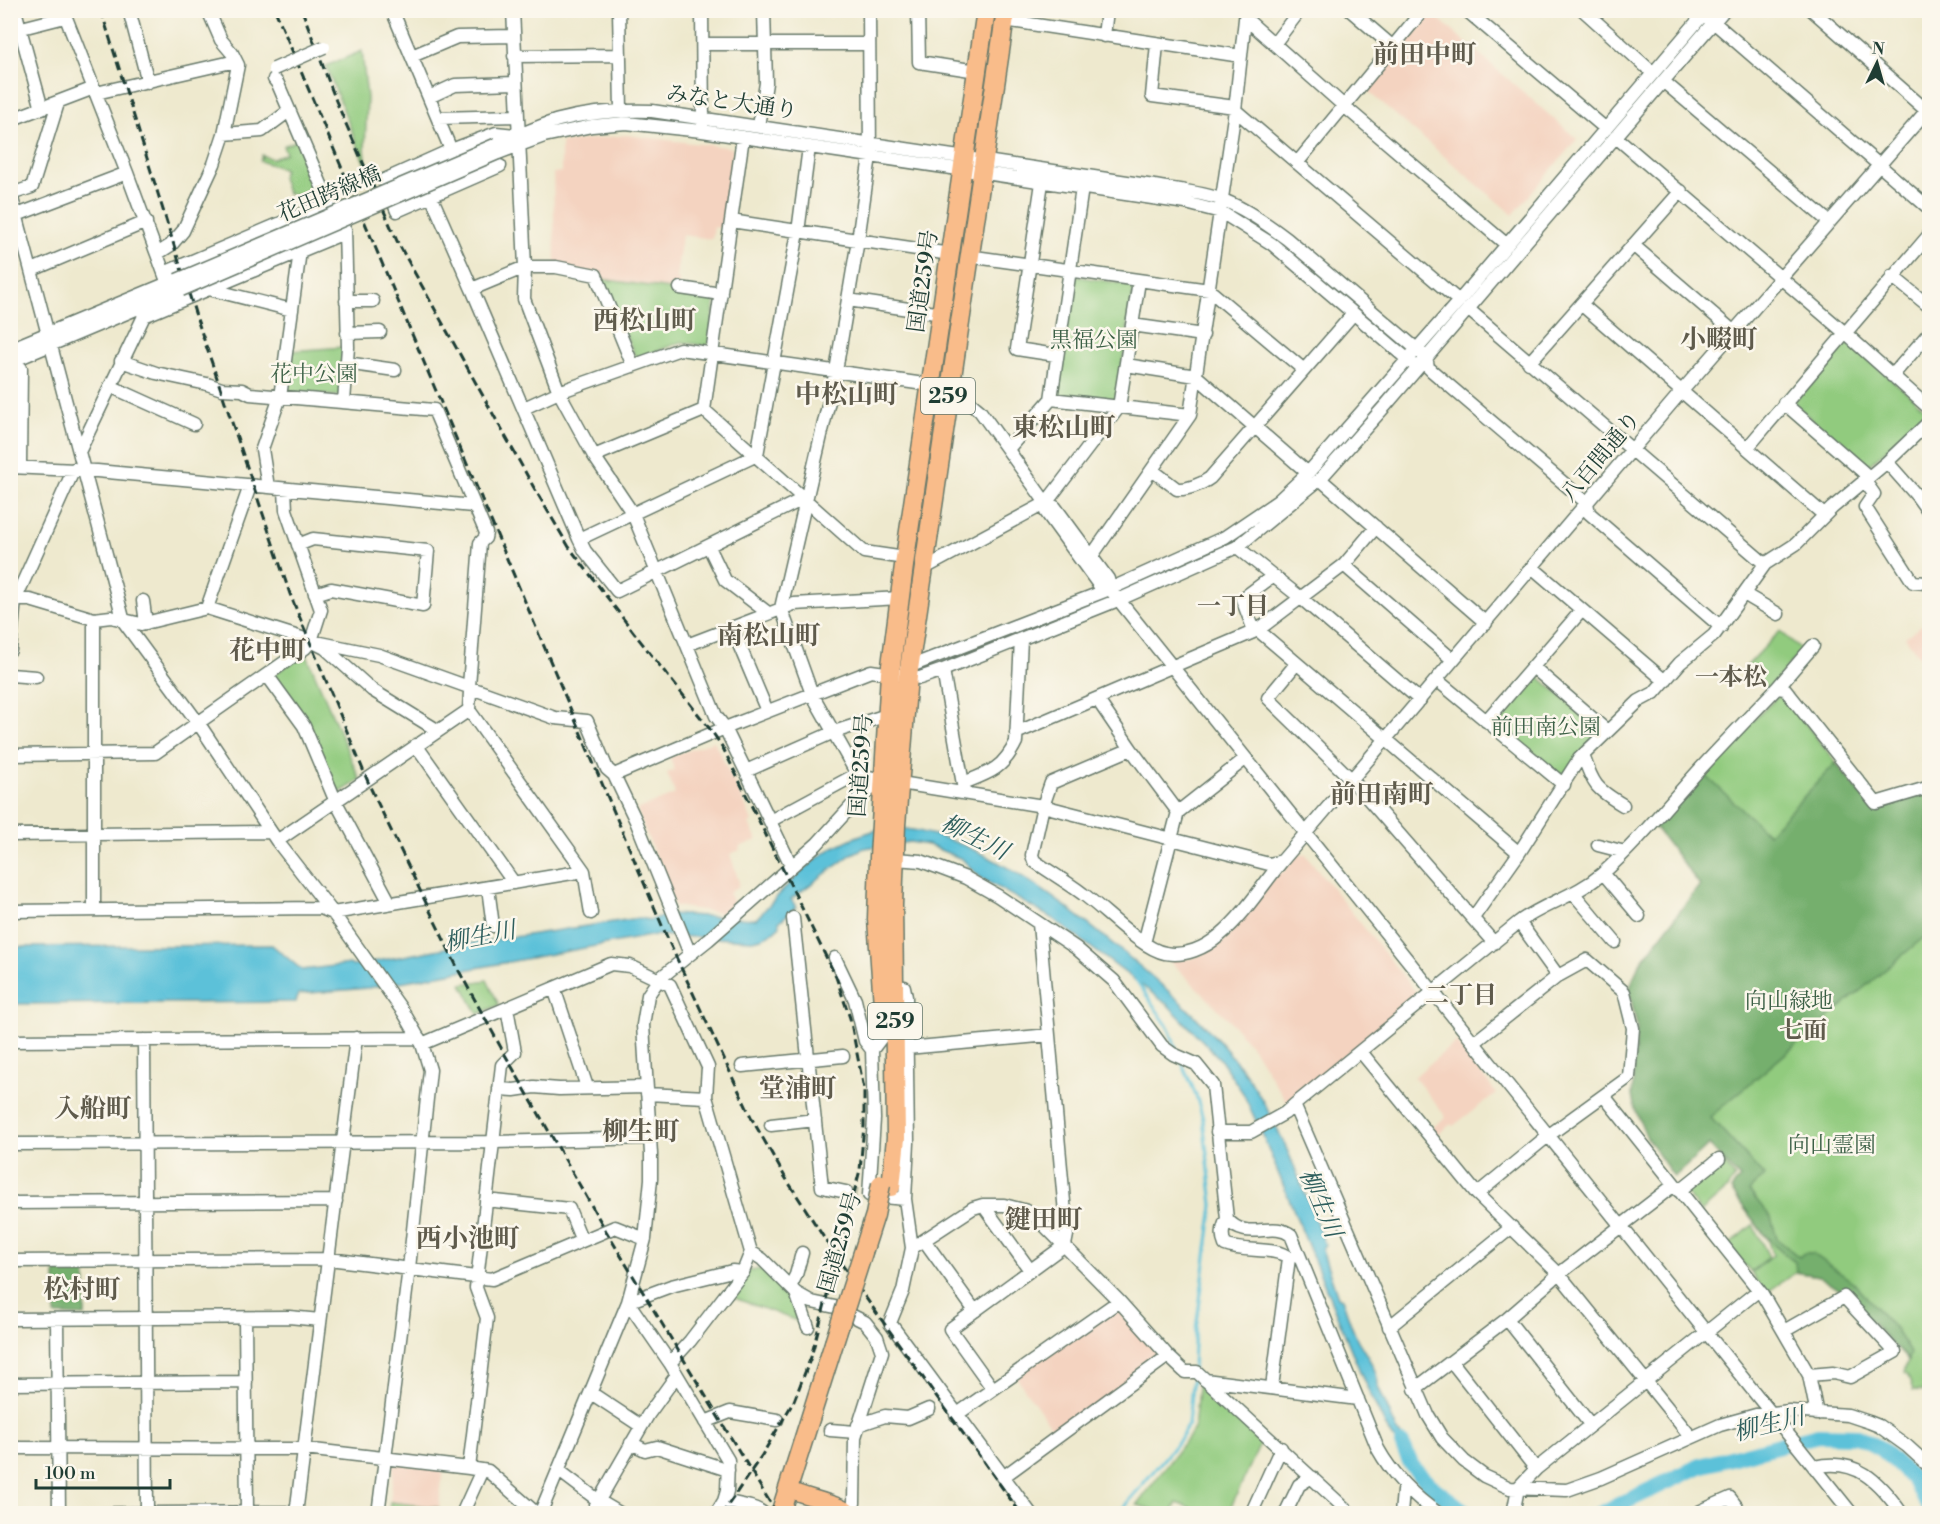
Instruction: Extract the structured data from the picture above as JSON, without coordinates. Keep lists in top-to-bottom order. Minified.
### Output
{"streets":{"highway":["国道259号","259"],"street":["みなと大通り","花田跨線橋","八百間通り"]},"crossings":[["みなと大通り","花田跨線橋"],["みなと大通り","国道259号"]],"districts":["前田中町","西松山町","小畷町","中松山町","東松山町","一丁目","南松山町","花中町","一本松","前田南町","二丁目","七面","堂浦町","入船町","柳生町","鍵田町","西小池町","松村町"],"water":["柳生川"],"parks":["黒福公園","花中公園","前田南公園","向山緑地","向山霊園"],"scale_bar":"100 m","north":"top"}
